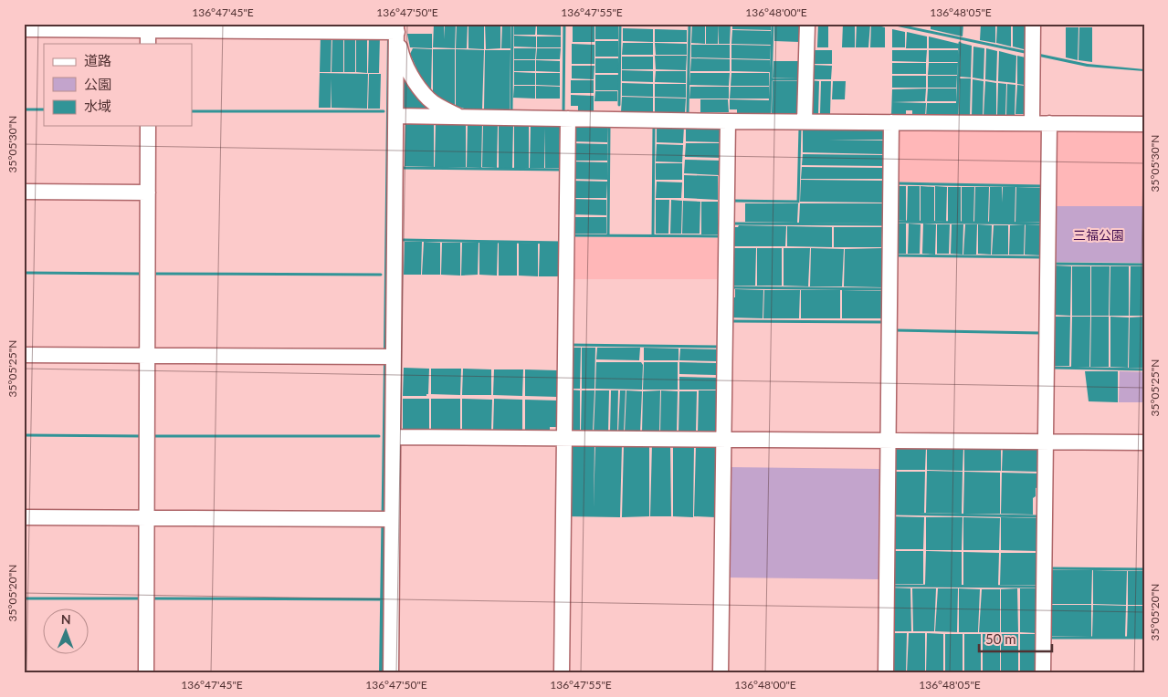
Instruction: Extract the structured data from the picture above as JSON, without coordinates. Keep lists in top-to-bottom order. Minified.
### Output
{"parks":["三福公園"],"legend":["道路","公園","水域"],"scale_bar":"50 m","north":"top","coordinates":["136°47'45\"E","136°47'50\"E","136°47'55\"E","136°48'00\"E","136°48'05\"E","35°05'30\"N","35°05'25\"N","35°05'20\"N"]}
